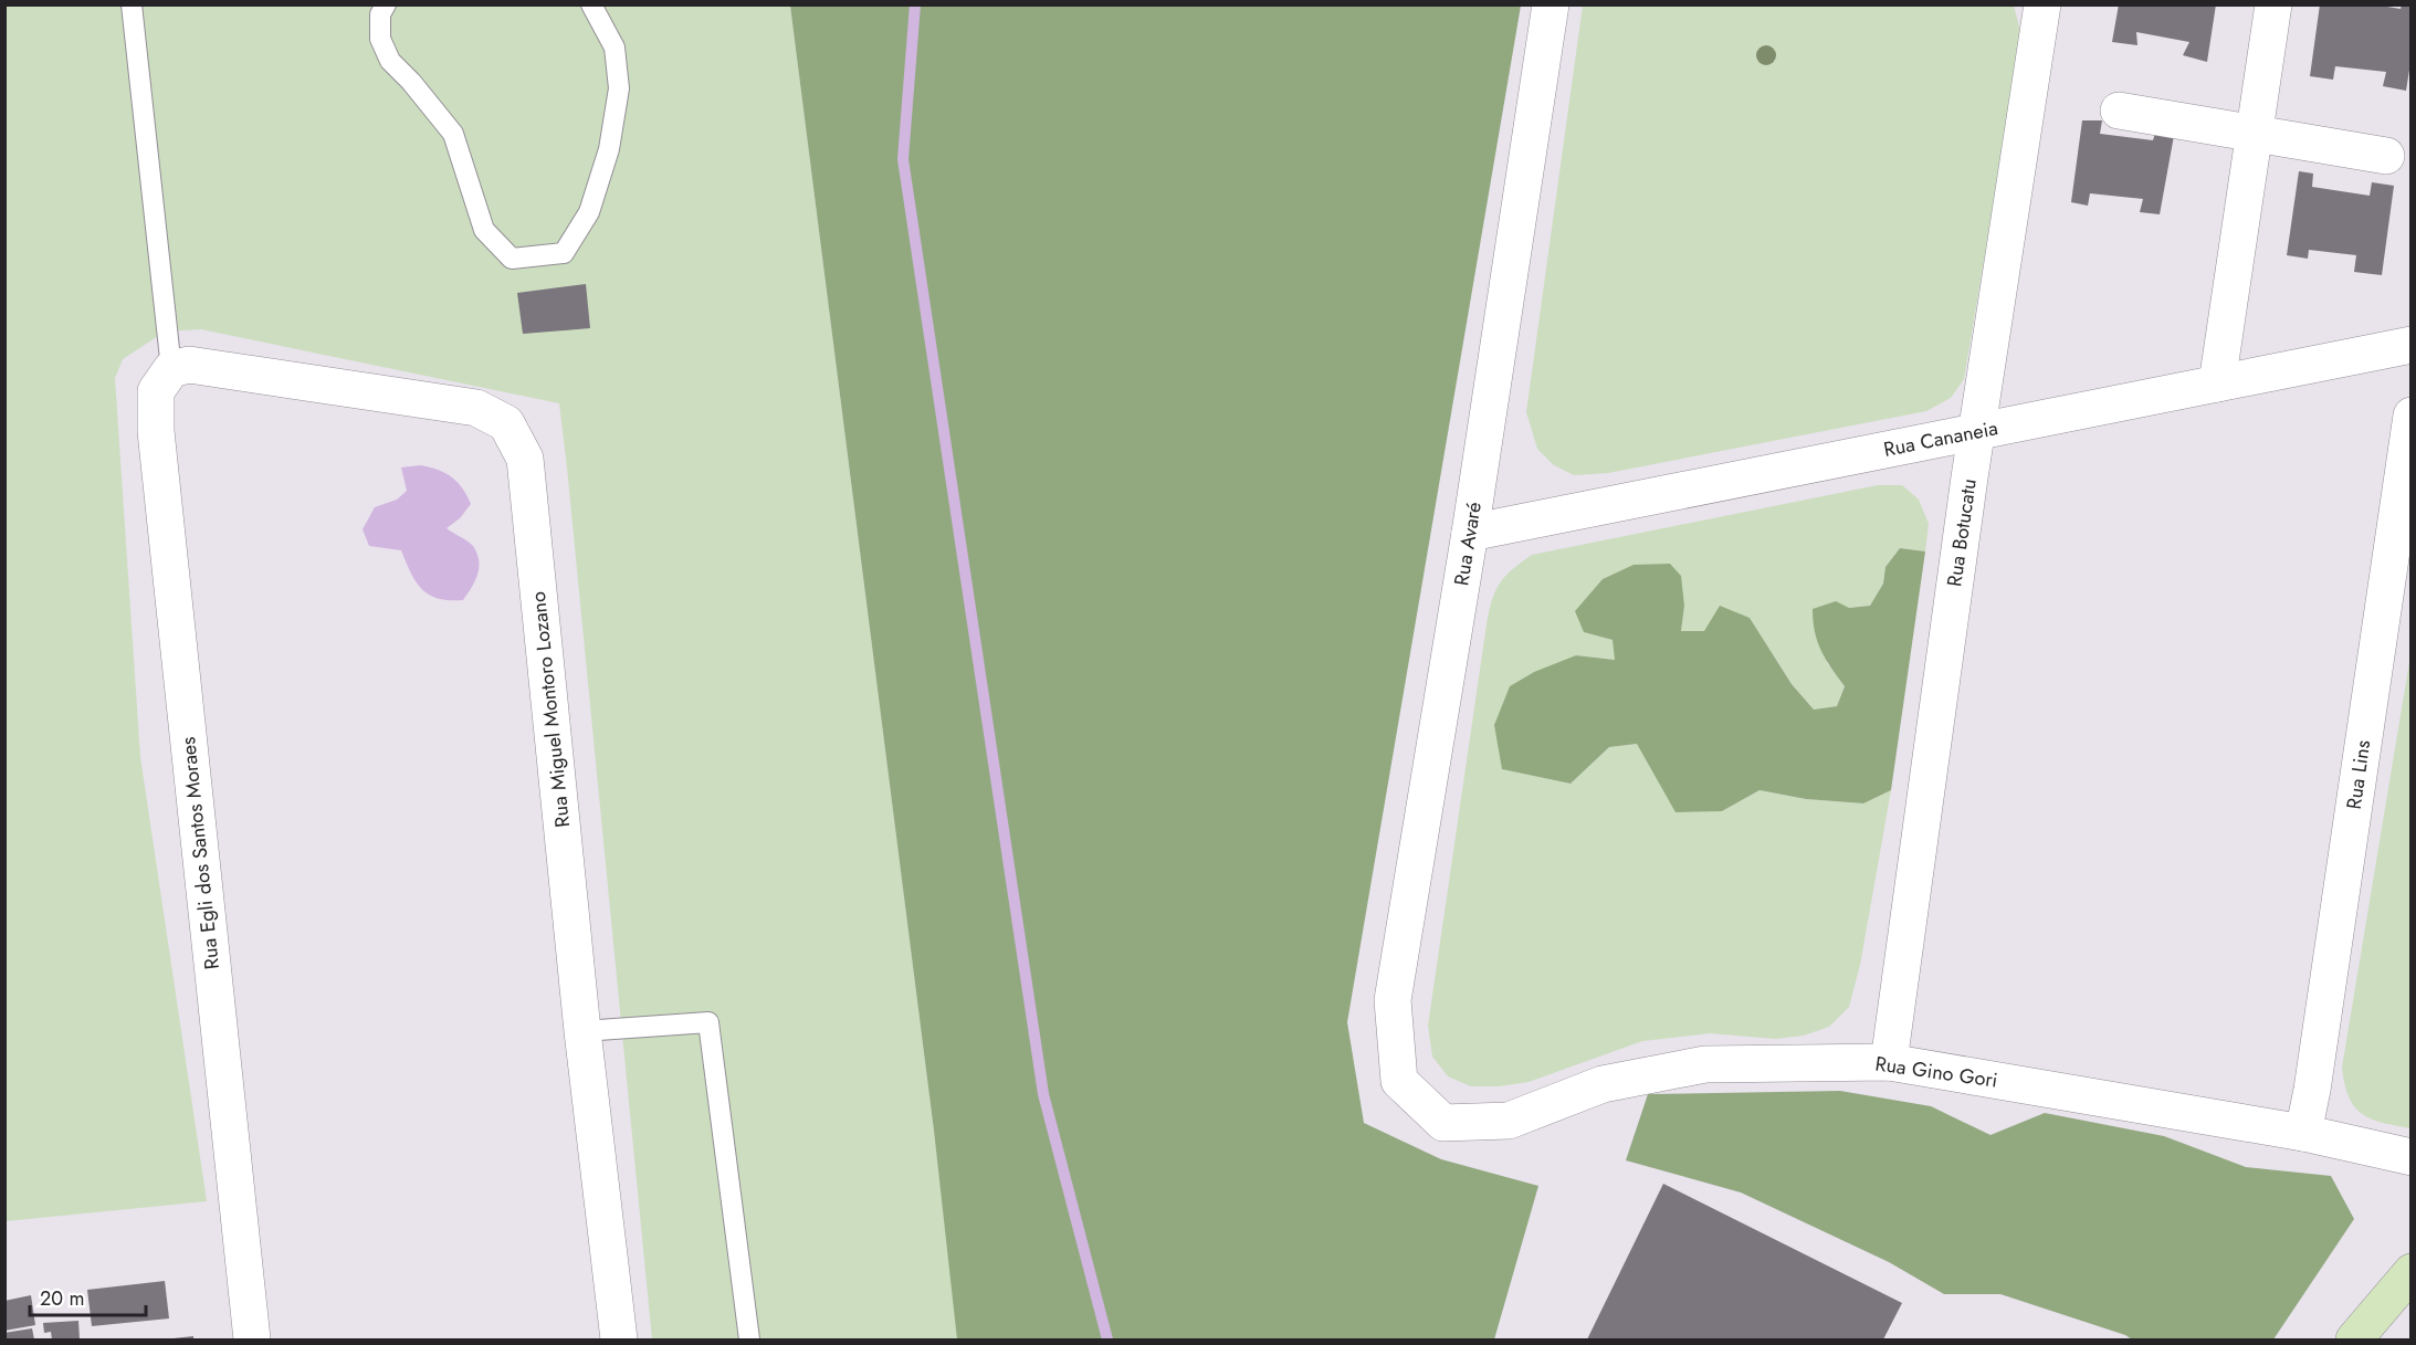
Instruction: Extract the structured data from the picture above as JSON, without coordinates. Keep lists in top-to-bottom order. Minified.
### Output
{"streets":{"street":["Rua Cananeia","Rua Botucatu","Rua Avaré","Rua Miguel Montoro Lozano","Rua Lins","Rua Egli dos Santos Moraes","Rua Gino Gori"]},"crossings":[["Rua Cananeia","Rua Botucatu"],["Rua Cananeia","Rua Avaré"],["Rua Botucatu","Rua Gino Gori"],["Rua Avaré","Rua Gino Gori"],["Rua Miguel Montoro Lozano","Rua Egli dos Santos Moraes"],["Rua Lins","Rua Gino Gori"]],"scale_bar":"20 m"}
